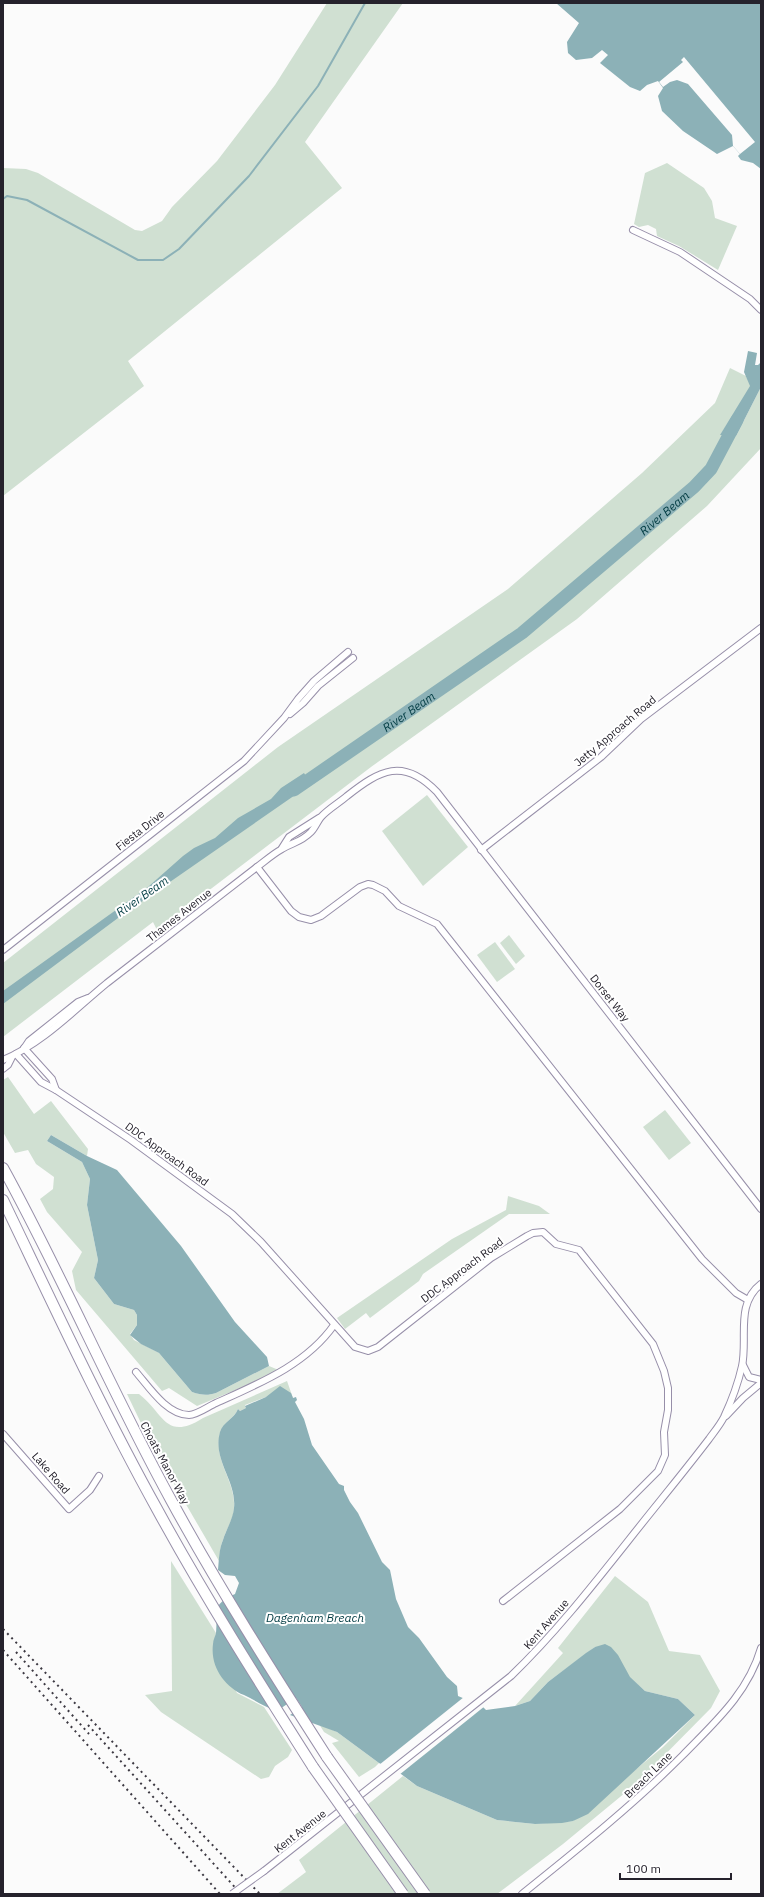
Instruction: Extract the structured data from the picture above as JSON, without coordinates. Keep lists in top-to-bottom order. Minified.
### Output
{"streets":{"highway":["Choats Manor Way"],"street":["Jetty Approach Road","Fiesta Drive","Thames Avenue","Dorset Way","DDC Approach Road","Lake Road","Kent Avenue","Breach Lane"]},"crossings":[["Jetty Approach Road","Dorset Way"],["Thames Avenue","Dorset Way"],["Thames Avenue","DDC Approach Road"]],"water":["River Beam","Dagenham Breach"],"scale_bar":"100 m"}
